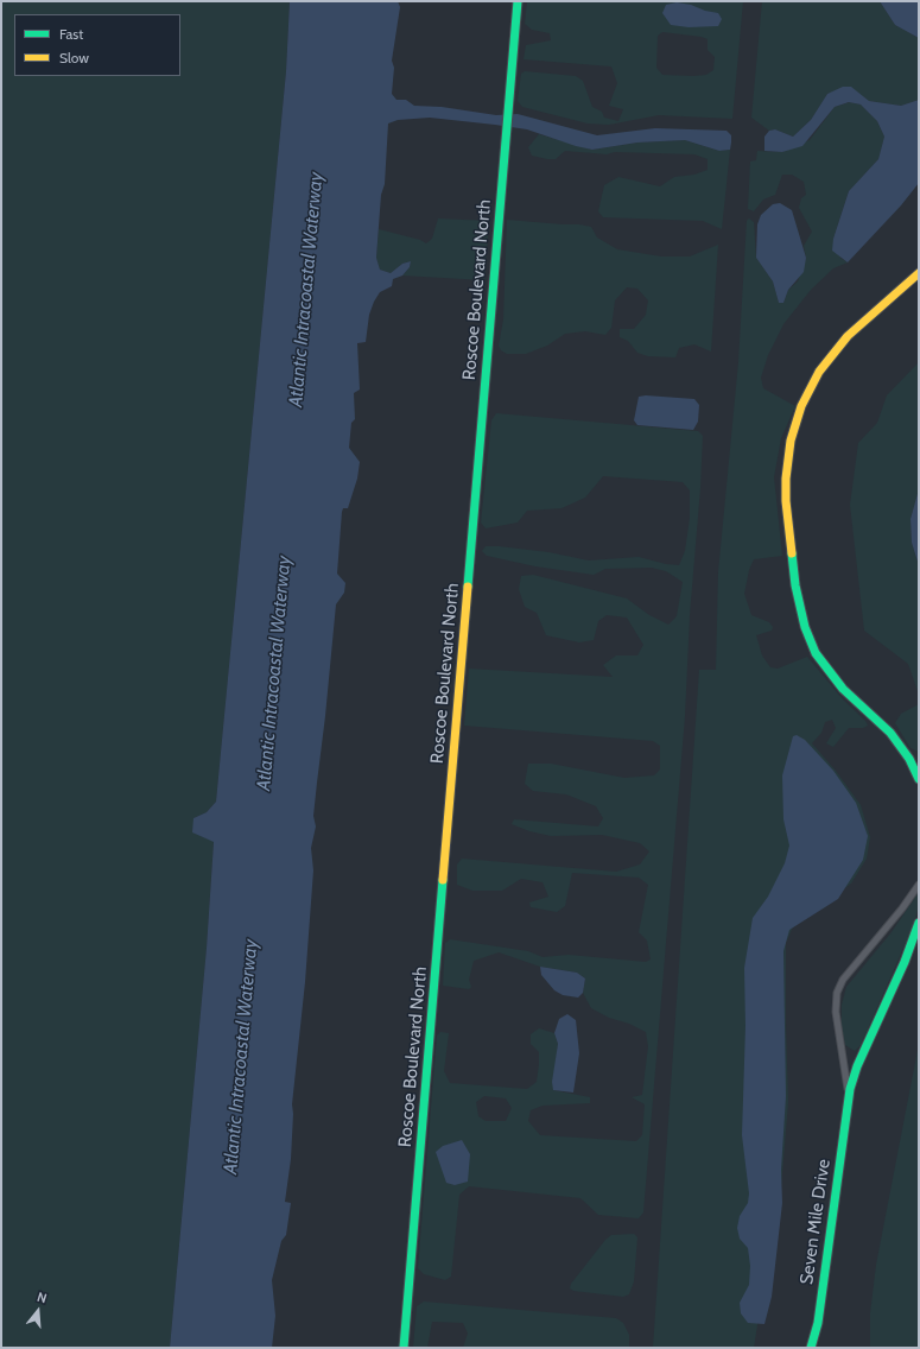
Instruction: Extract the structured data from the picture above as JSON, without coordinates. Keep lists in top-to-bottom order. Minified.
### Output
{"streets":{"street":["Roscoe Boulevard North","Seven Mile Drive"]},"water":["Atlantic Intracoastal Waterway"],"legend":["Fast","Slow"],"north":"top"}
